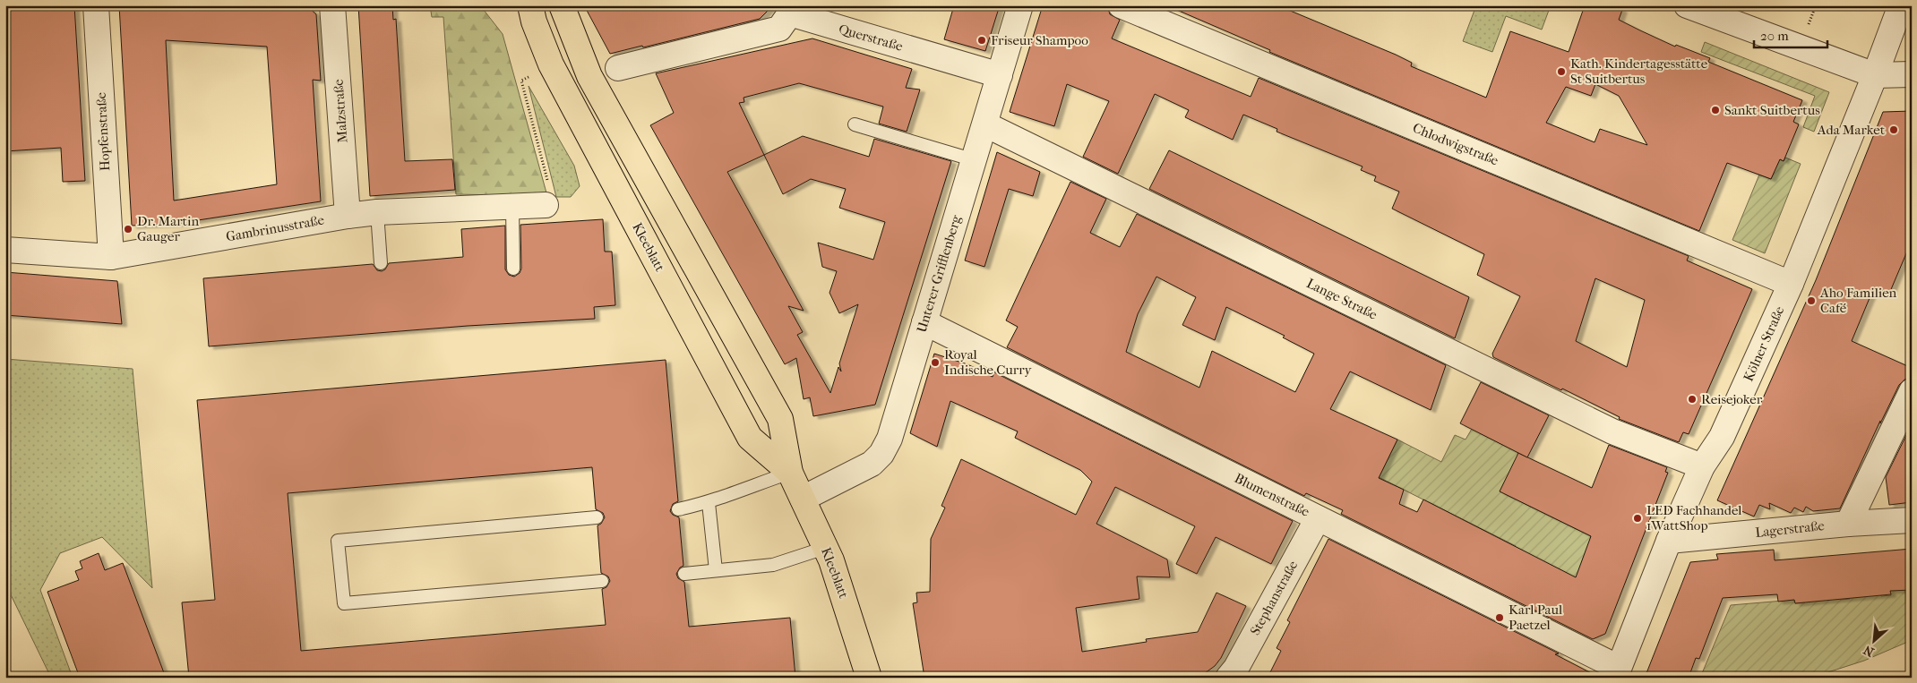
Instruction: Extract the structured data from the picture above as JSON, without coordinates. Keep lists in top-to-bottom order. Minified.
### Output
{"streets":{"main road":["Kleeblatt"],"street":["Querstraße","Malzstraße","Hopfenstraße","Chlodwigstraße","Gambrinusstraße","Unterer Grifflenberg","Lange Straße","Kölner Straße","Blumenstraße","Lagerstraße","Stephanstraße"]},"crossings":[["Querstraße","Unterer Grifflenberg"],["Malzstraße","Gambrinusstraße"],["Hopfenstraße","Gambrinusstraße"],["Chlodwigstraße","Kölner Straße"],["Kleeblatt","Unterer Grifflenberg"],["Unterer Grifflenberg","Lange Straße"],["Unterer Grifflenberg","Blumenstraße"],["Lange Straße","Kölner Straße"],["Kölner Straße","Blumenstraße"],["Kölner Straße","Lagerstraße"],["Blumenstraße","Stephanstraße"]],"places":["Friseur Shampoo","Kath. Kindertagesstätte St Suitbertus","Sankt Suitbertus","Ada Market","Dr. Martin Gauger","Aho Familien Café","Royal Indische Curry","Reisejoker","LED Fachhandel 1WattShop","Karl Paul Paetzel"],"scale_bar":"20 m","north":"bottom left"}
